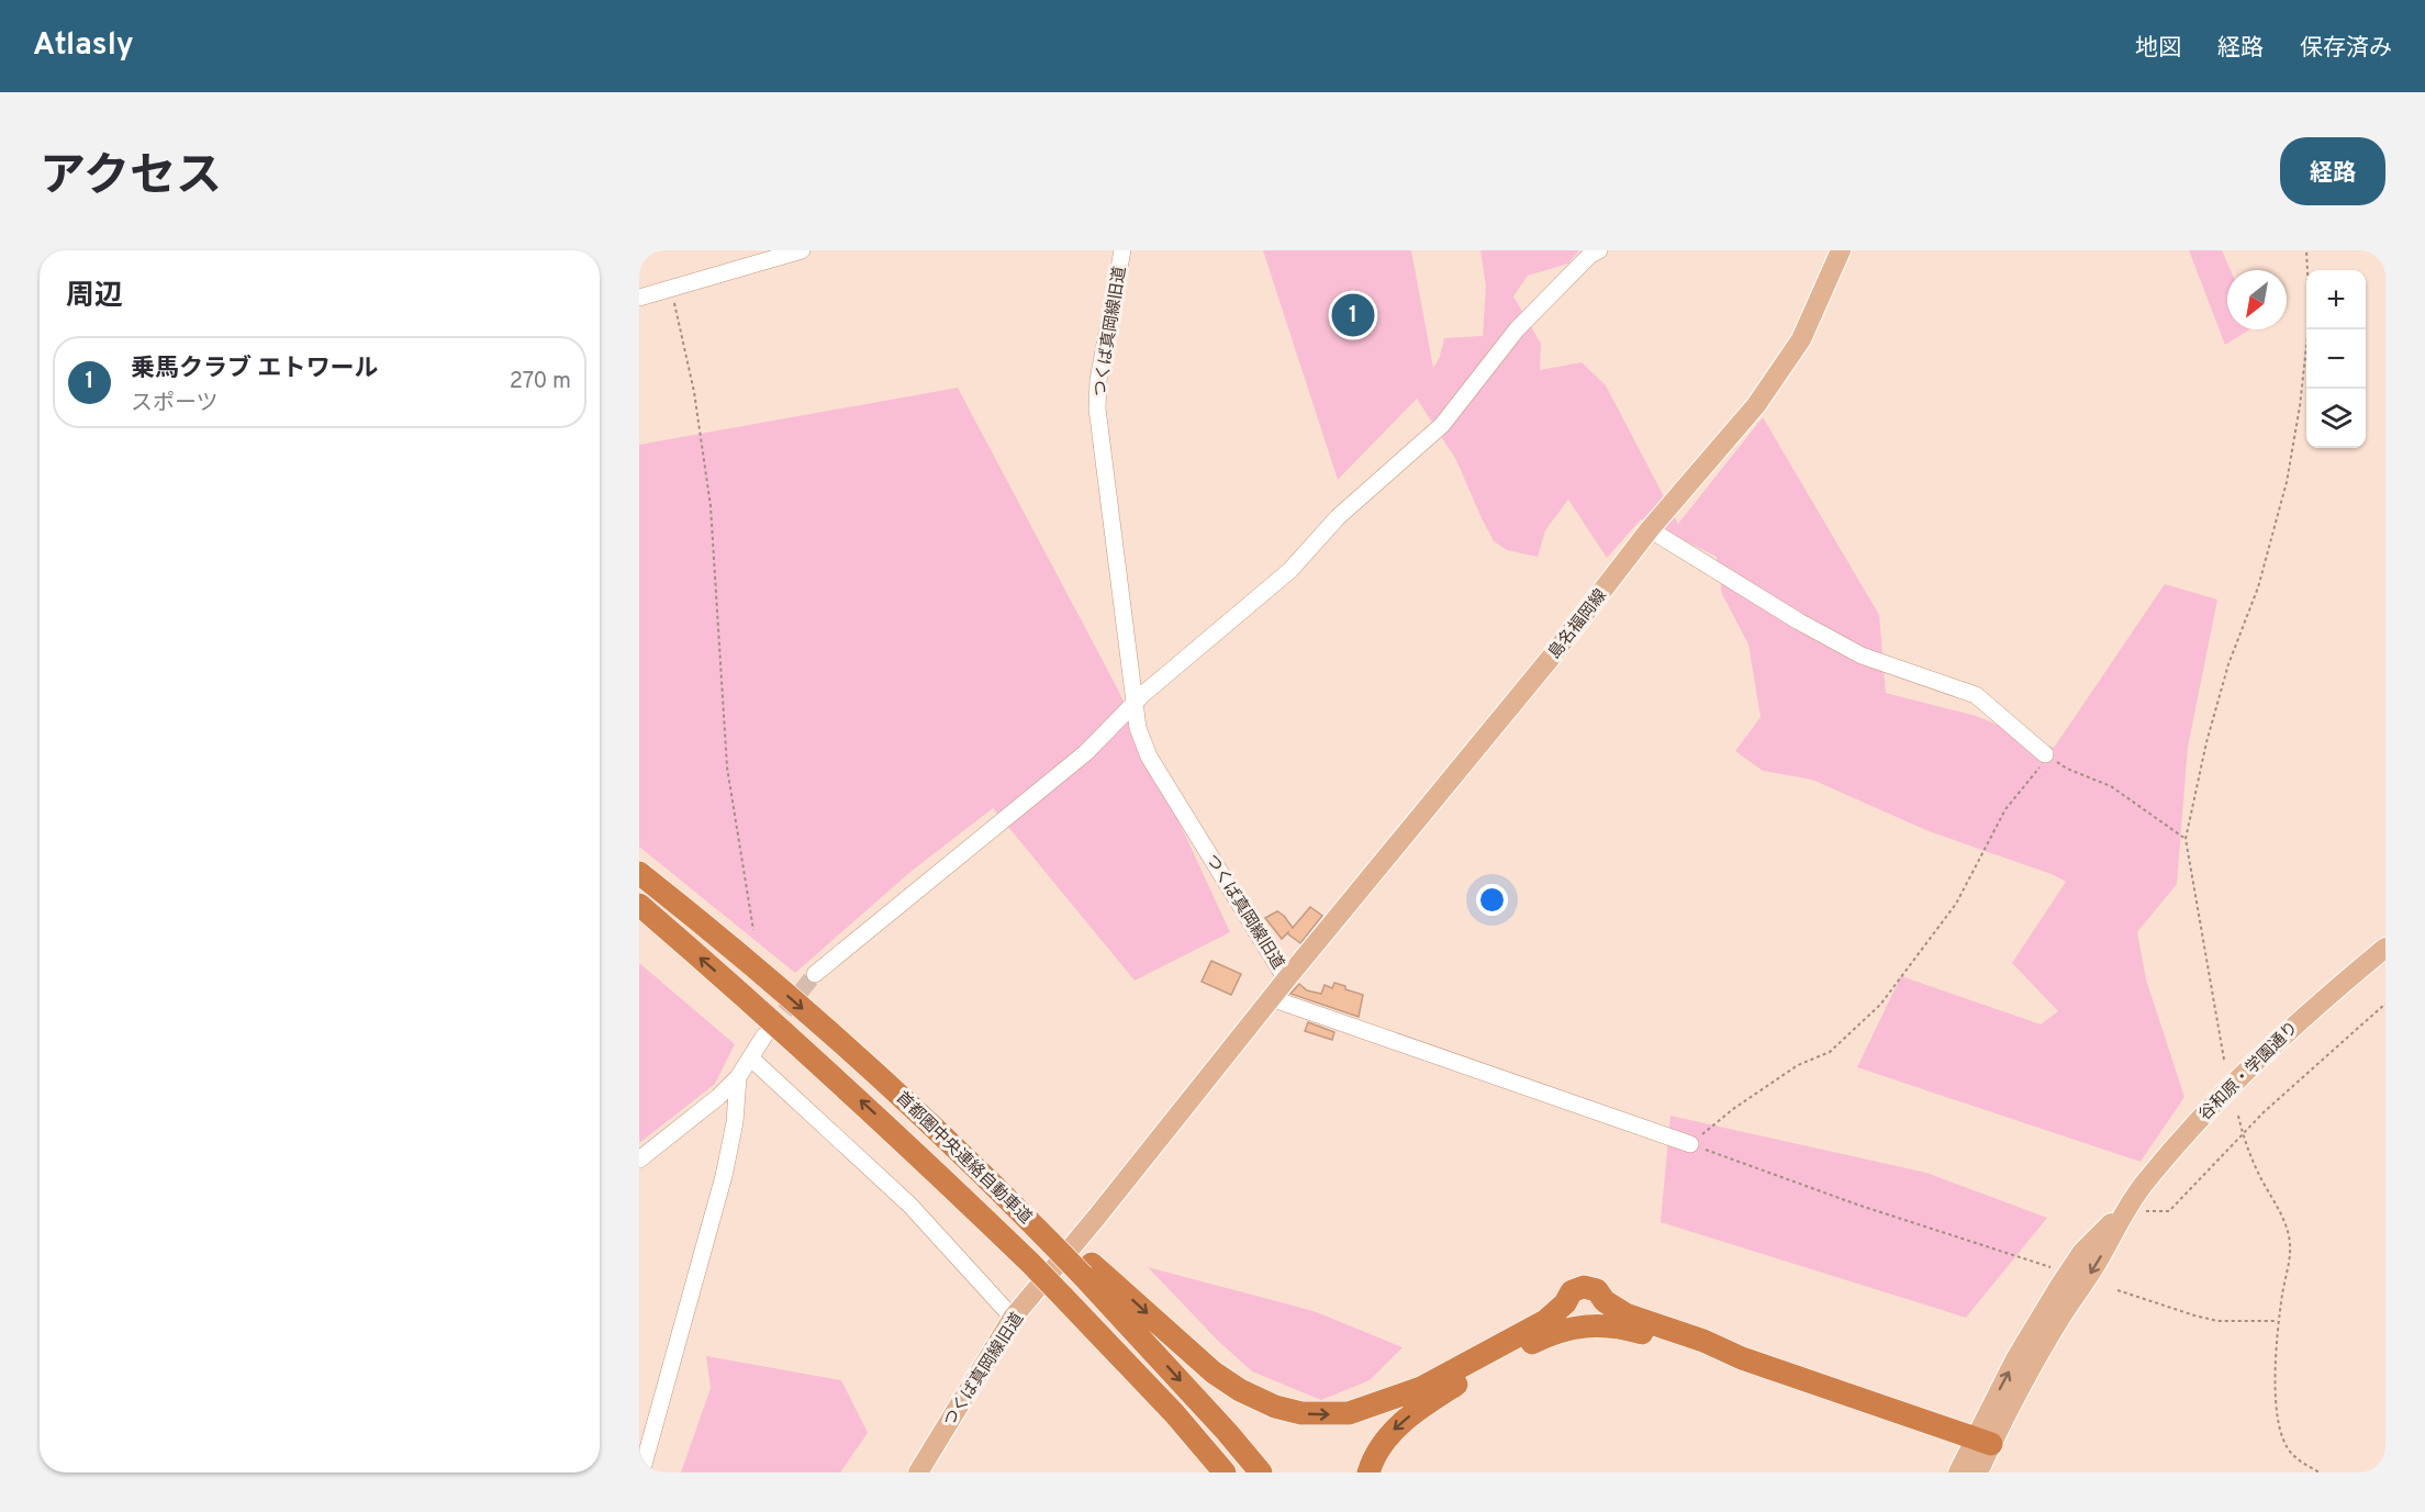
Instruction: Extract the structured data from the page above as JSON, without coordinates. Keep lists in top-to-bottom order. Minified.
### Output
{"streets":{"highway":["首都圏中央連絡自動車道"],"main road":["つくば真岡線旧道","島名福岡線","谷和原・学園通り"]},"crossings":[["つくば真岡線旧道","島名福岡線"]],"north":"bottom left","page":{"header":"Atlasly","nav":["地図","経路","保存済み"],"title":"アクセス","buttons":"経路","heading":"周辺","map_buttons":["+","−"],"pins":"1","list":[{"mark":"1","name":"乗馬クラブ エトワール","note":"スポーツ","value":"270 m"}]}}
